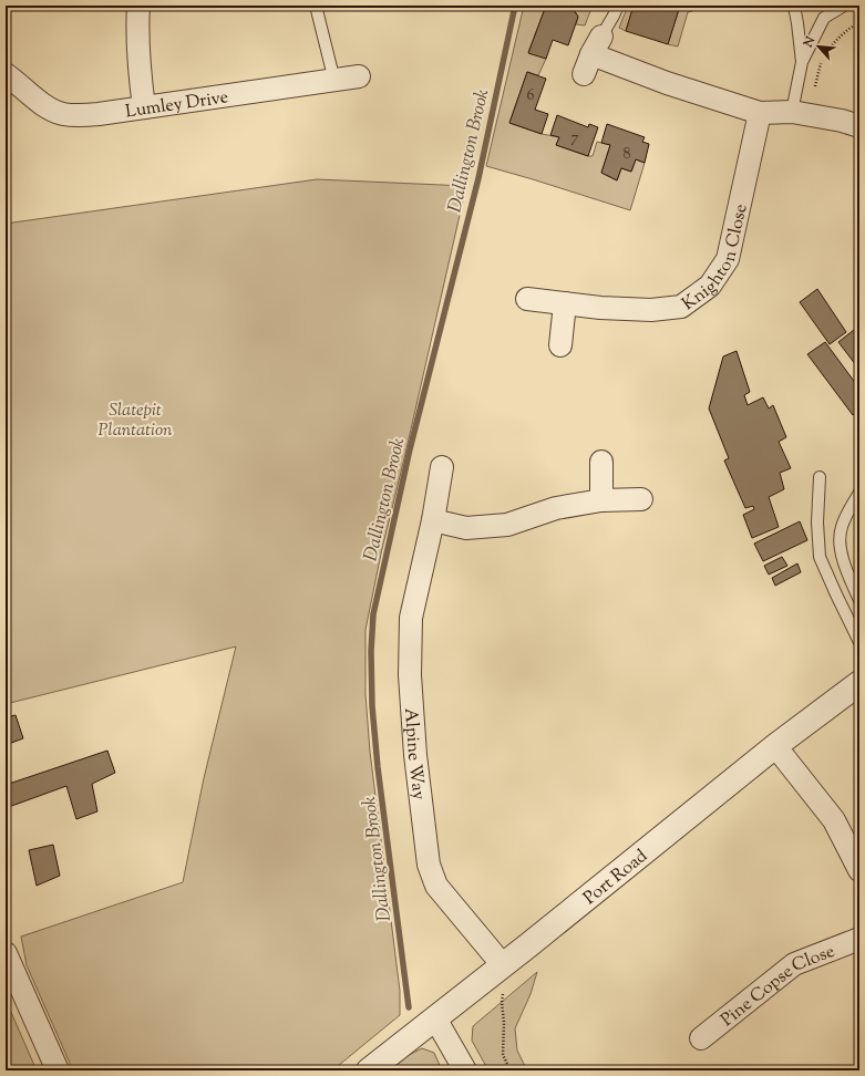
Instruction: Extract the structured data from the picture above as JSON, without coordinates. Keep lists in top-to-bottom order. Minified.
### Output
{"streets":{"street":["Lumley Drive","Knighton Close","Alpine Way","Port Road","Pine Copse Close"]},"crossings":[["Alpine Way","Port Road"]],"water":["Dallington Brook"],"parks":["Slatepit Plantation"],"house_numbers":["6","7","8"],"north":"top left"}
